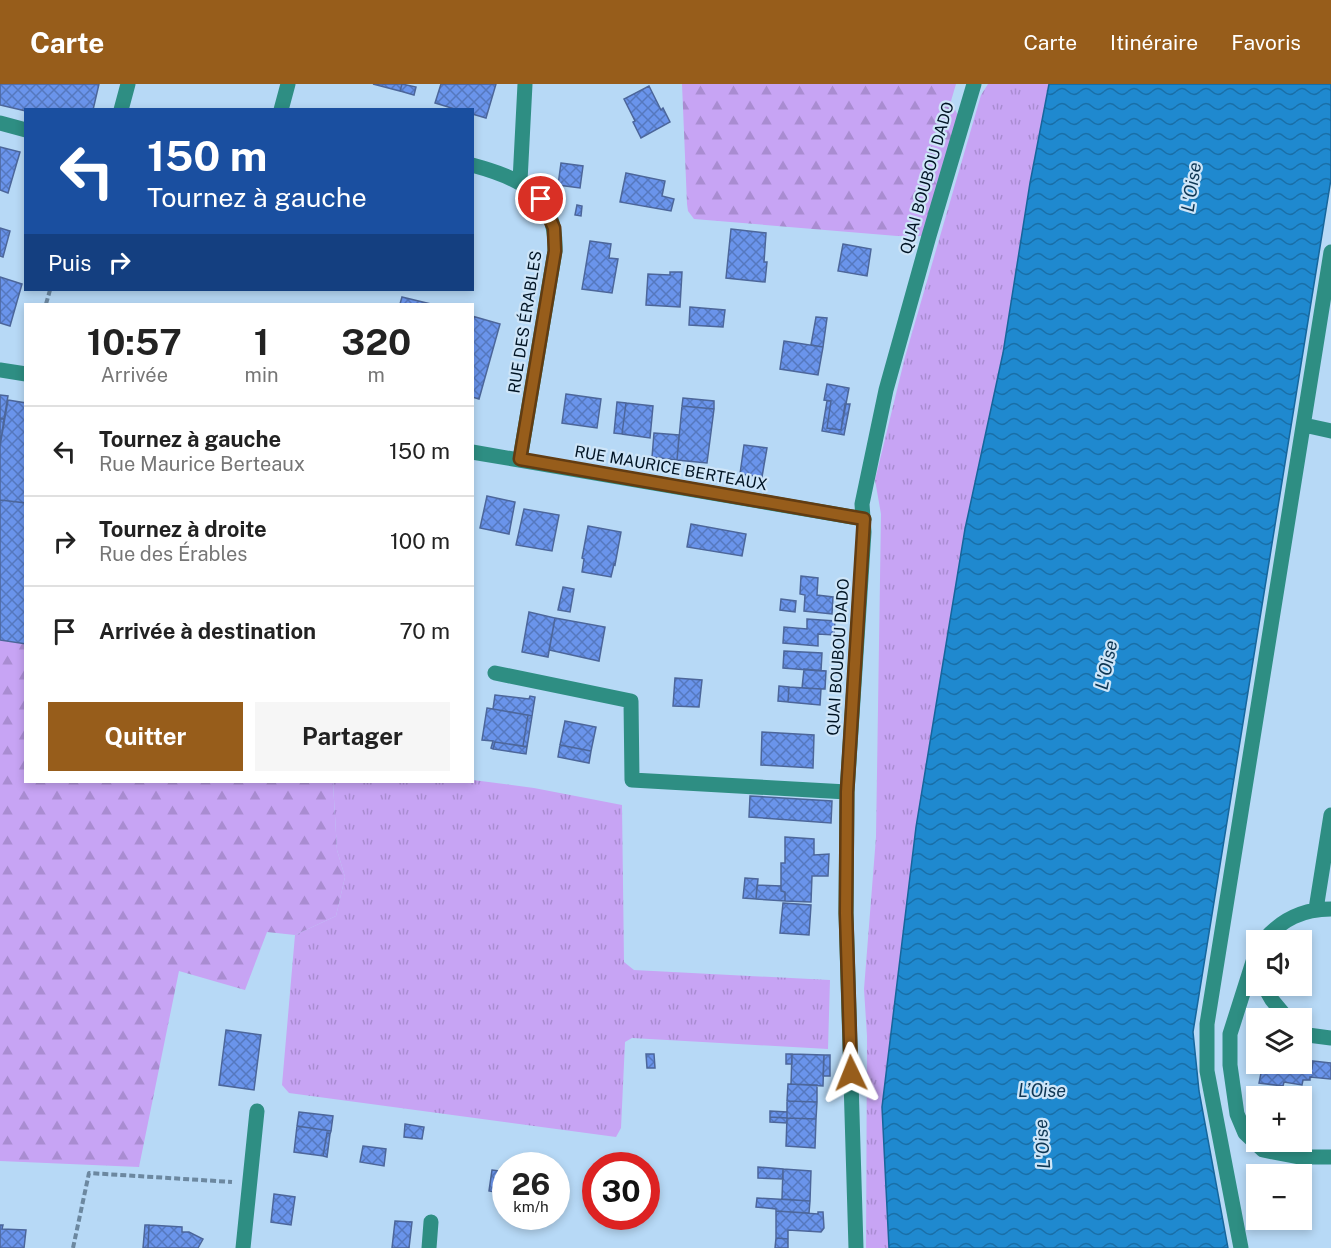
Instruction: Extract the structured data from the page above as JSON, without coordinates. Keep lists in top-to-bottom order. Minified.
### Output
{"streets":{"street":["QUAI BOUBOU DADO","RUE DES ÉRABLES","RUE MAURICE BERTEAUX"]},"crossings":[["QUAI BOUBOU DADO","RUE MAURICE BERTEAUX"],["RUE DES ÉRABLES","RUE MAURICE BERTEAUX"]],"water":["L'Oise","L’Oise"],"page":{"header":"Carte","nav":["Carte","Itinéraire","Favoris"],"turn":["150 m","Tournez à gauche"],"then":"Puis","eta":["10:57","Arrivée","1","min","320","m"],"list":[{"name":"Tournez à gauche","note":"Rue Maurice Berteaux","value":"150 m"},{"name":"Tournez à droite","note":"Rue des Érables","value":"100 m"},{"name":"Arrivée à destination","value":"70 m"}],"buttons":["Quitter","Partager"],"map_buttons":["+","−"],"speed":"26 km/h","limit":"30"}}
